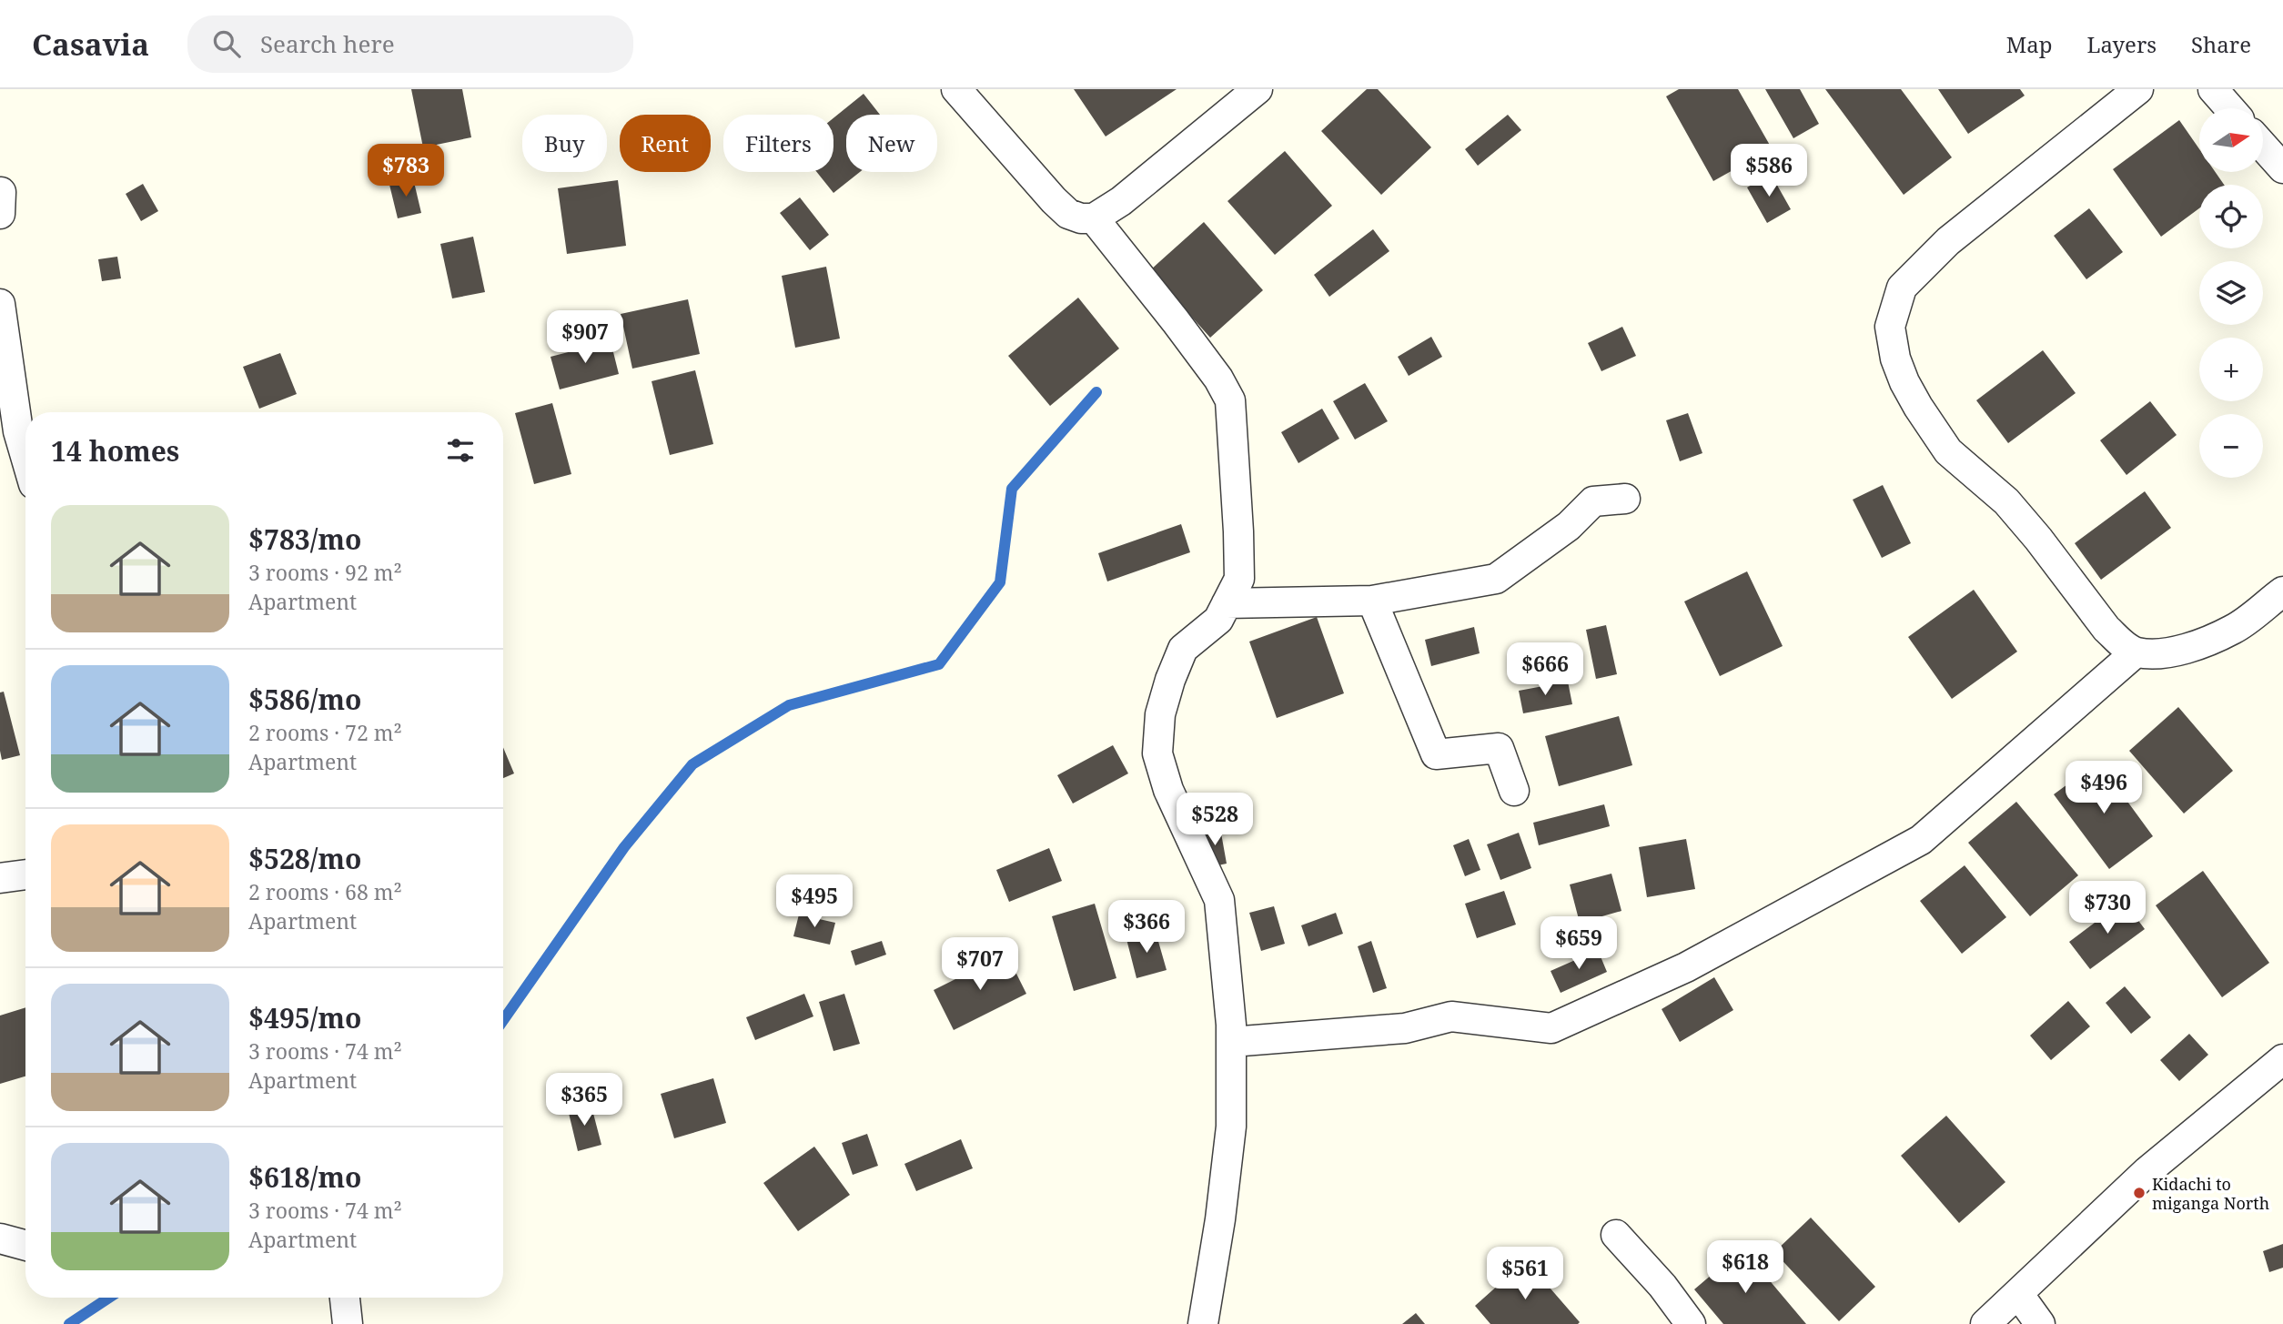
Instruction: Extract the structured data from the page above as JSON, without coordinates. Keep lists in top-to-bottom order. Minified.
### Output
{"places":["Kidachi to miganga North"],"north":"right","page":{"header":"Casavia","search":"Search here","nav":["Map","Layers","Share"],"map_buttons":["+","−"],"chip":["Buy","Rent","Filters","New"],"price":["$783","$586","$907","$666","$496","$528","$495","$730","$366","$659","$707","$365","$618","$561"],"heading":"14 homes","list":[{"name":"$783/mo","note":"3 rooms · 92 m² · Apartment"},{"name":"$586/mo","note":"2 rooms · 72 m² · Apartment"},{"name":"$528/mo","note":"2 rooms · 68 m² · Apartment"},{"name":"$495/mo","note":"3 rooms · 74 m² · Apartment"},{"name":"$618/mo","note":"3 rooms · 74 m² · Apartment"}]}}
